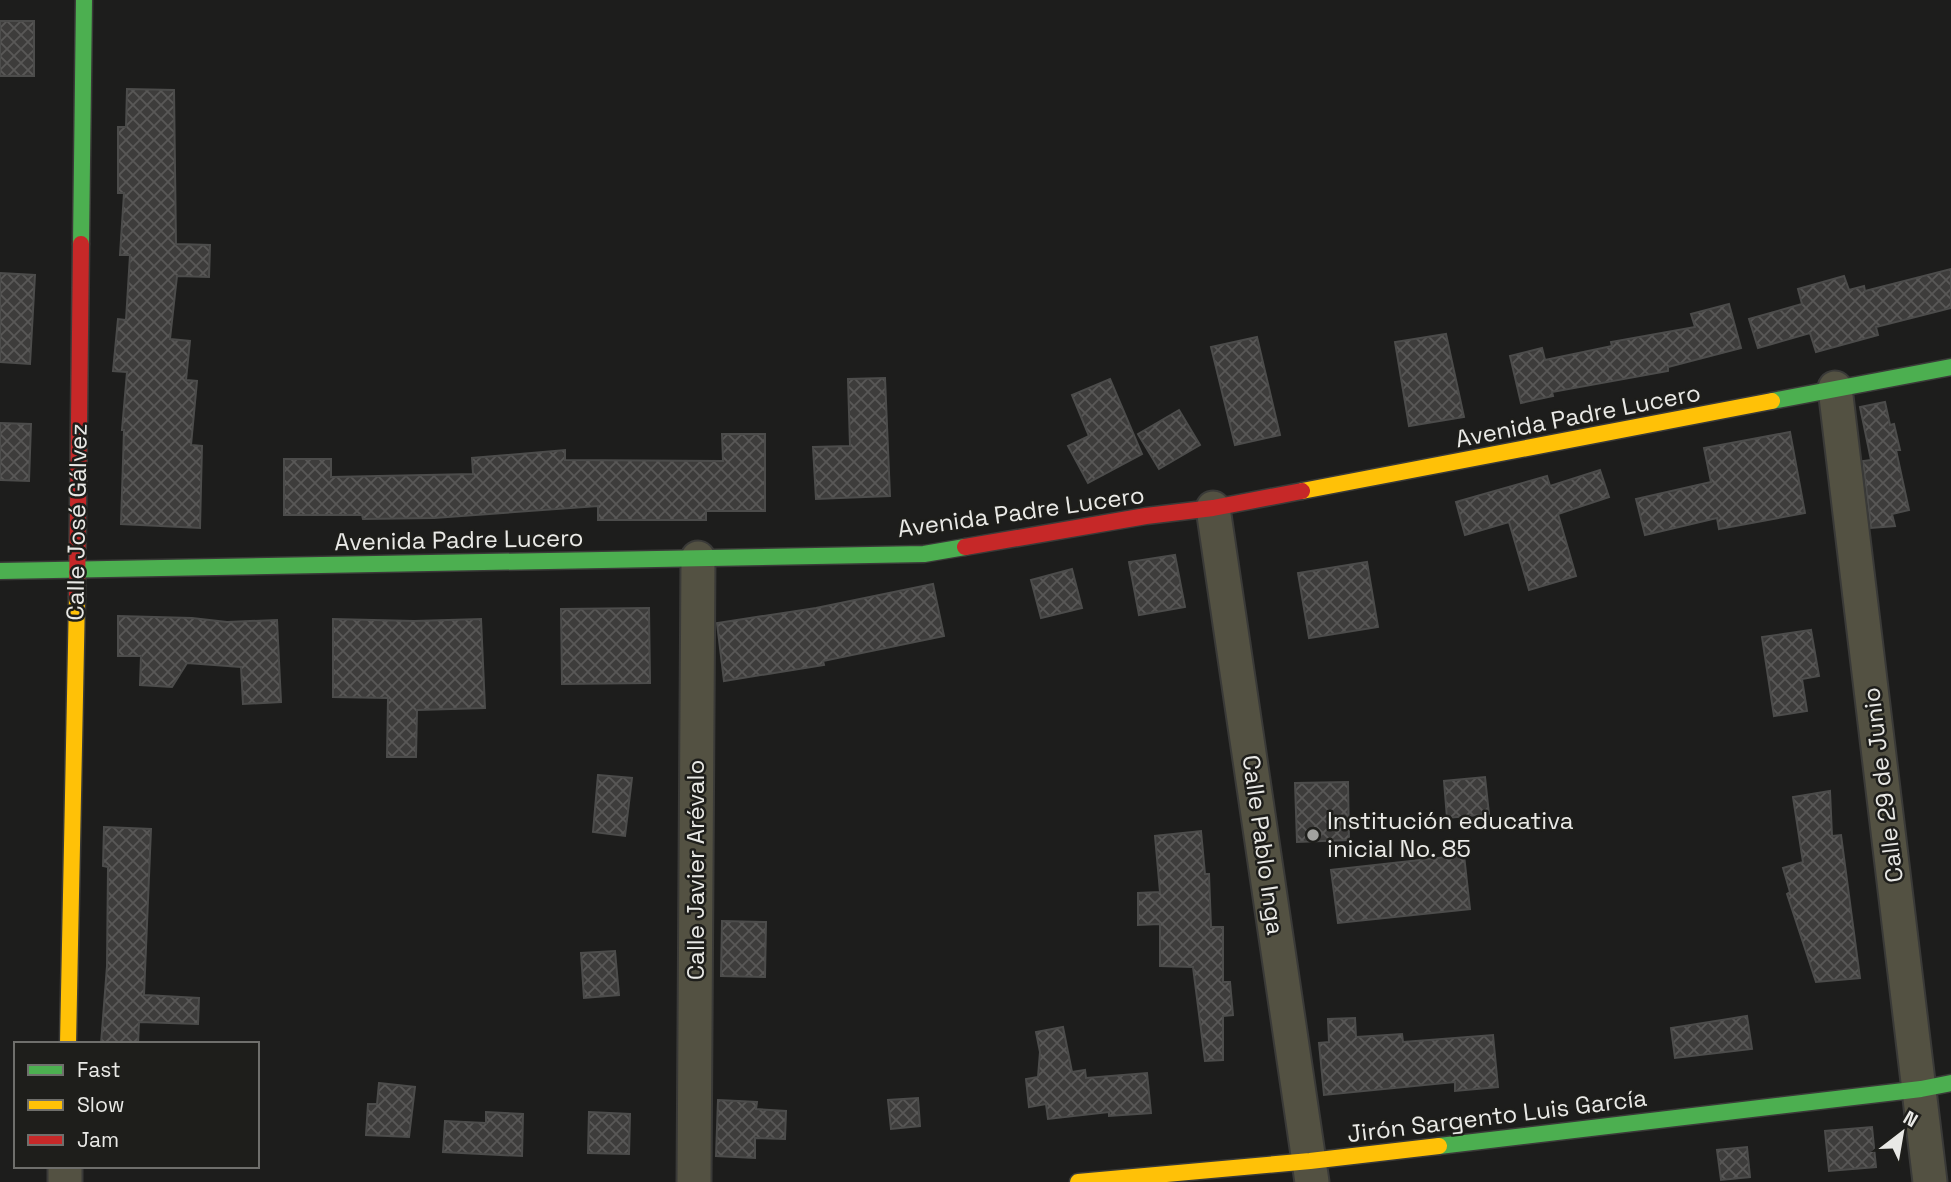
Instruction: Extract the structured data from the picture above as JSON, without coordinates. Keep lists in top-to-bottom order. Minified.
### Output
{"streets":{"street":["Avenida Padre Lucero","Calle José Gálvez","Calle 29 de Junio","Calle Pablo Inga","Calle Javier Arévalo","Jirón Sargento Luis García"]},"crossings":[["Avenida Padre Lucero","Calle José Gálvez"],["Avenida Padre Lucero","Calle 29 de Junio"],["Avenida Padre Lucero","Calle Pablo Inga"],["Avenida Padre Lucero","Calle Javier Arévalo"],["Calle 29 de Junio","Jirón Sargento Luis García"],["Calle Pablo Inga","Jirón Sargento Luis García"]],"places":["Institución educativa inicial No. 85"],"legend":["Fast","Slow","Jam"],"north":"top right"}
